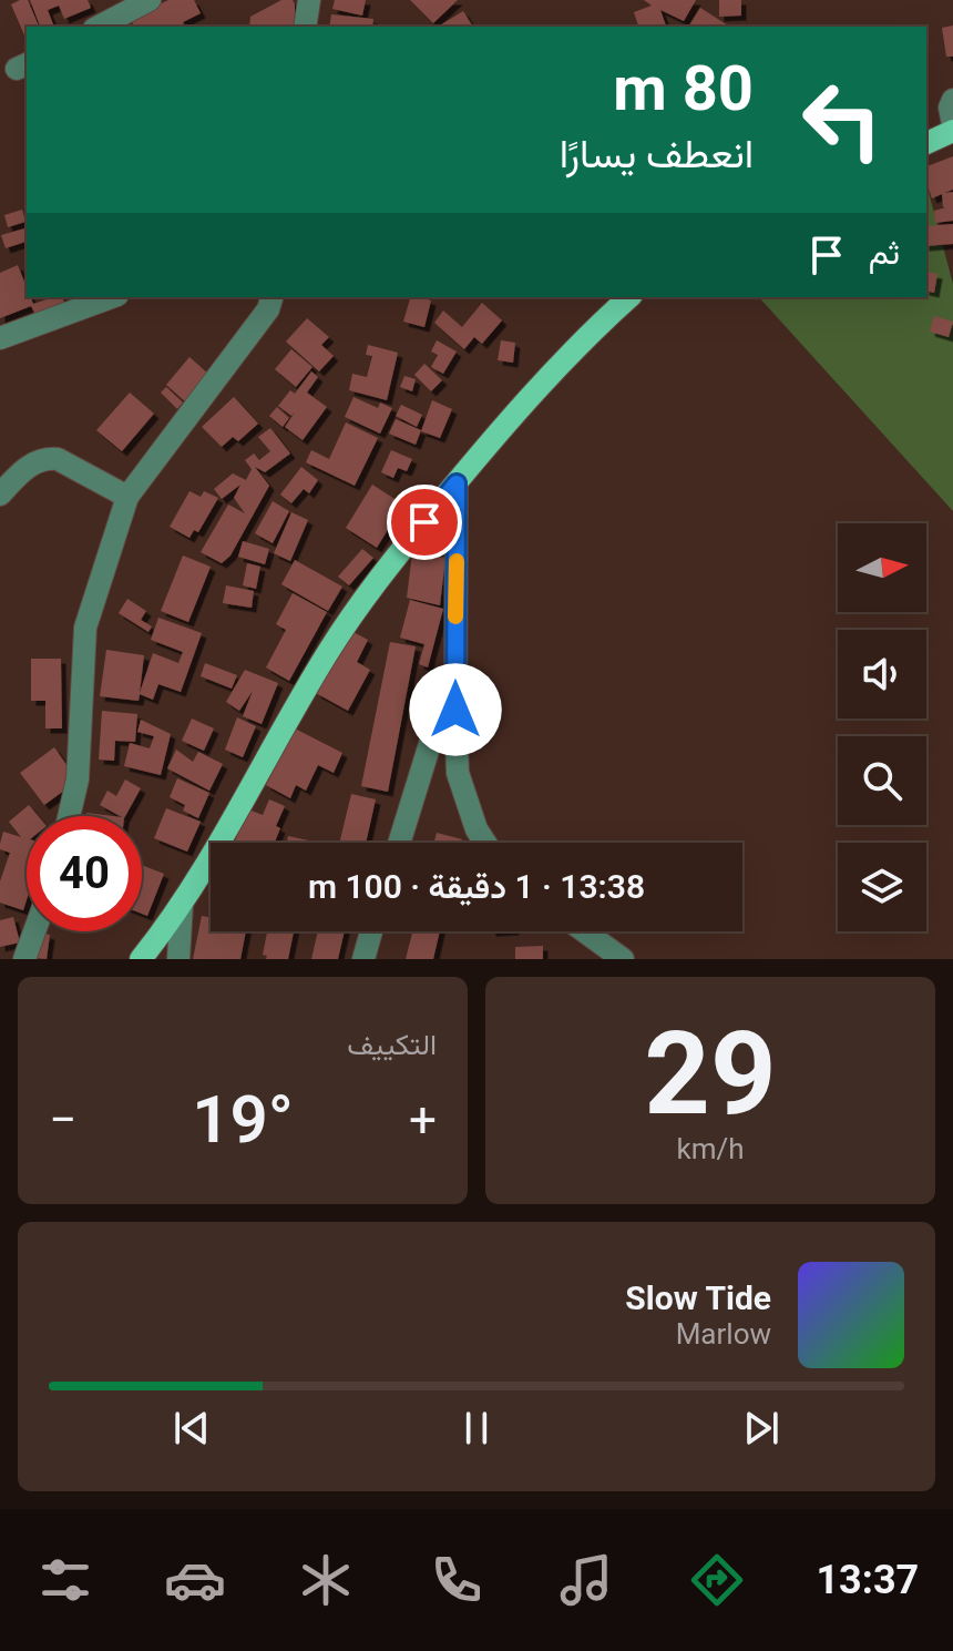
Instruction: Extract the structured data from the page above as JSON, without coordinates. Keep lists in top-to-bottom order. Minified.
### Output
{"north":"right","page":{"turn":["80 m","انعطف يسارًا"],"then":"ثم","limit":"40","trip":"13:38 · 1 دقيقة · 100 m","tile":[["29","km/h"],"التكييف"],"heat":["−","19°","+"],"song":["Slow Tide","Marlow"],"tabs":"13:37"}}
